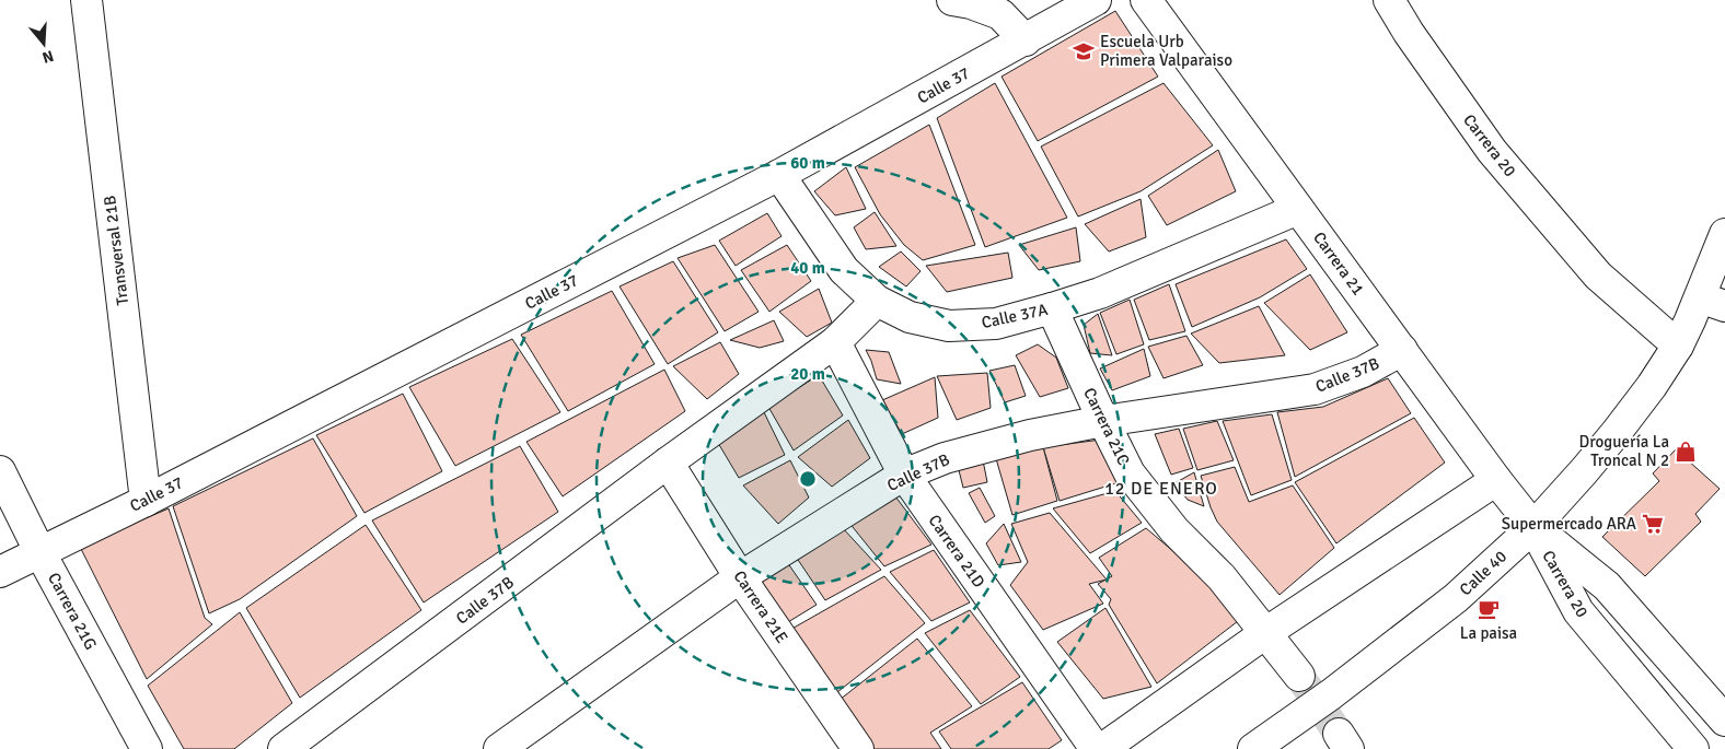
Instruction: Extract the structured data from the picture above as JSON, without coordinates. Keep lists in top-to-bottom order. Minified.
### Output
{"streets":{"main road":["Calle 37","Carrera 20","Transversal 21B","Carrera 21","Calle 37A","Calle 37B","Carrera 21C","Carrera 21D","Calle 40","Carrera 21E","Carrera 21G"]},"crossings":[["Calle 37","Transversal 21B"],["Calle 37","Calle 37A"],["Calle 37","Carrera 21G"],["Carrera 20","Carrera 21"],["Carrera 20","Calle 40"],["Carrera 21","Calle 37A"],["Carrera 21","Calle 37B"],["Carrera 21","Calle 40"],["Calle 37A","Calle 37B"],["Calle 37A","Carrera 21C"],["Calle 37B","Carrera 21C"],["Calle 37B","Carrera 21D"],["Calle 37B","Carrera 21E"]],"districts":["12 DE ENERO"],"places":{"school or university":["Escuela Urb Primera Valparaiso"],"shop":["Droguería La Troncal N 2"],"supermarket":["Supermercado ARA"],"cafe":["La paisa"]},"north":"bottom","rings":["60 m","40 m","20 m"]}
